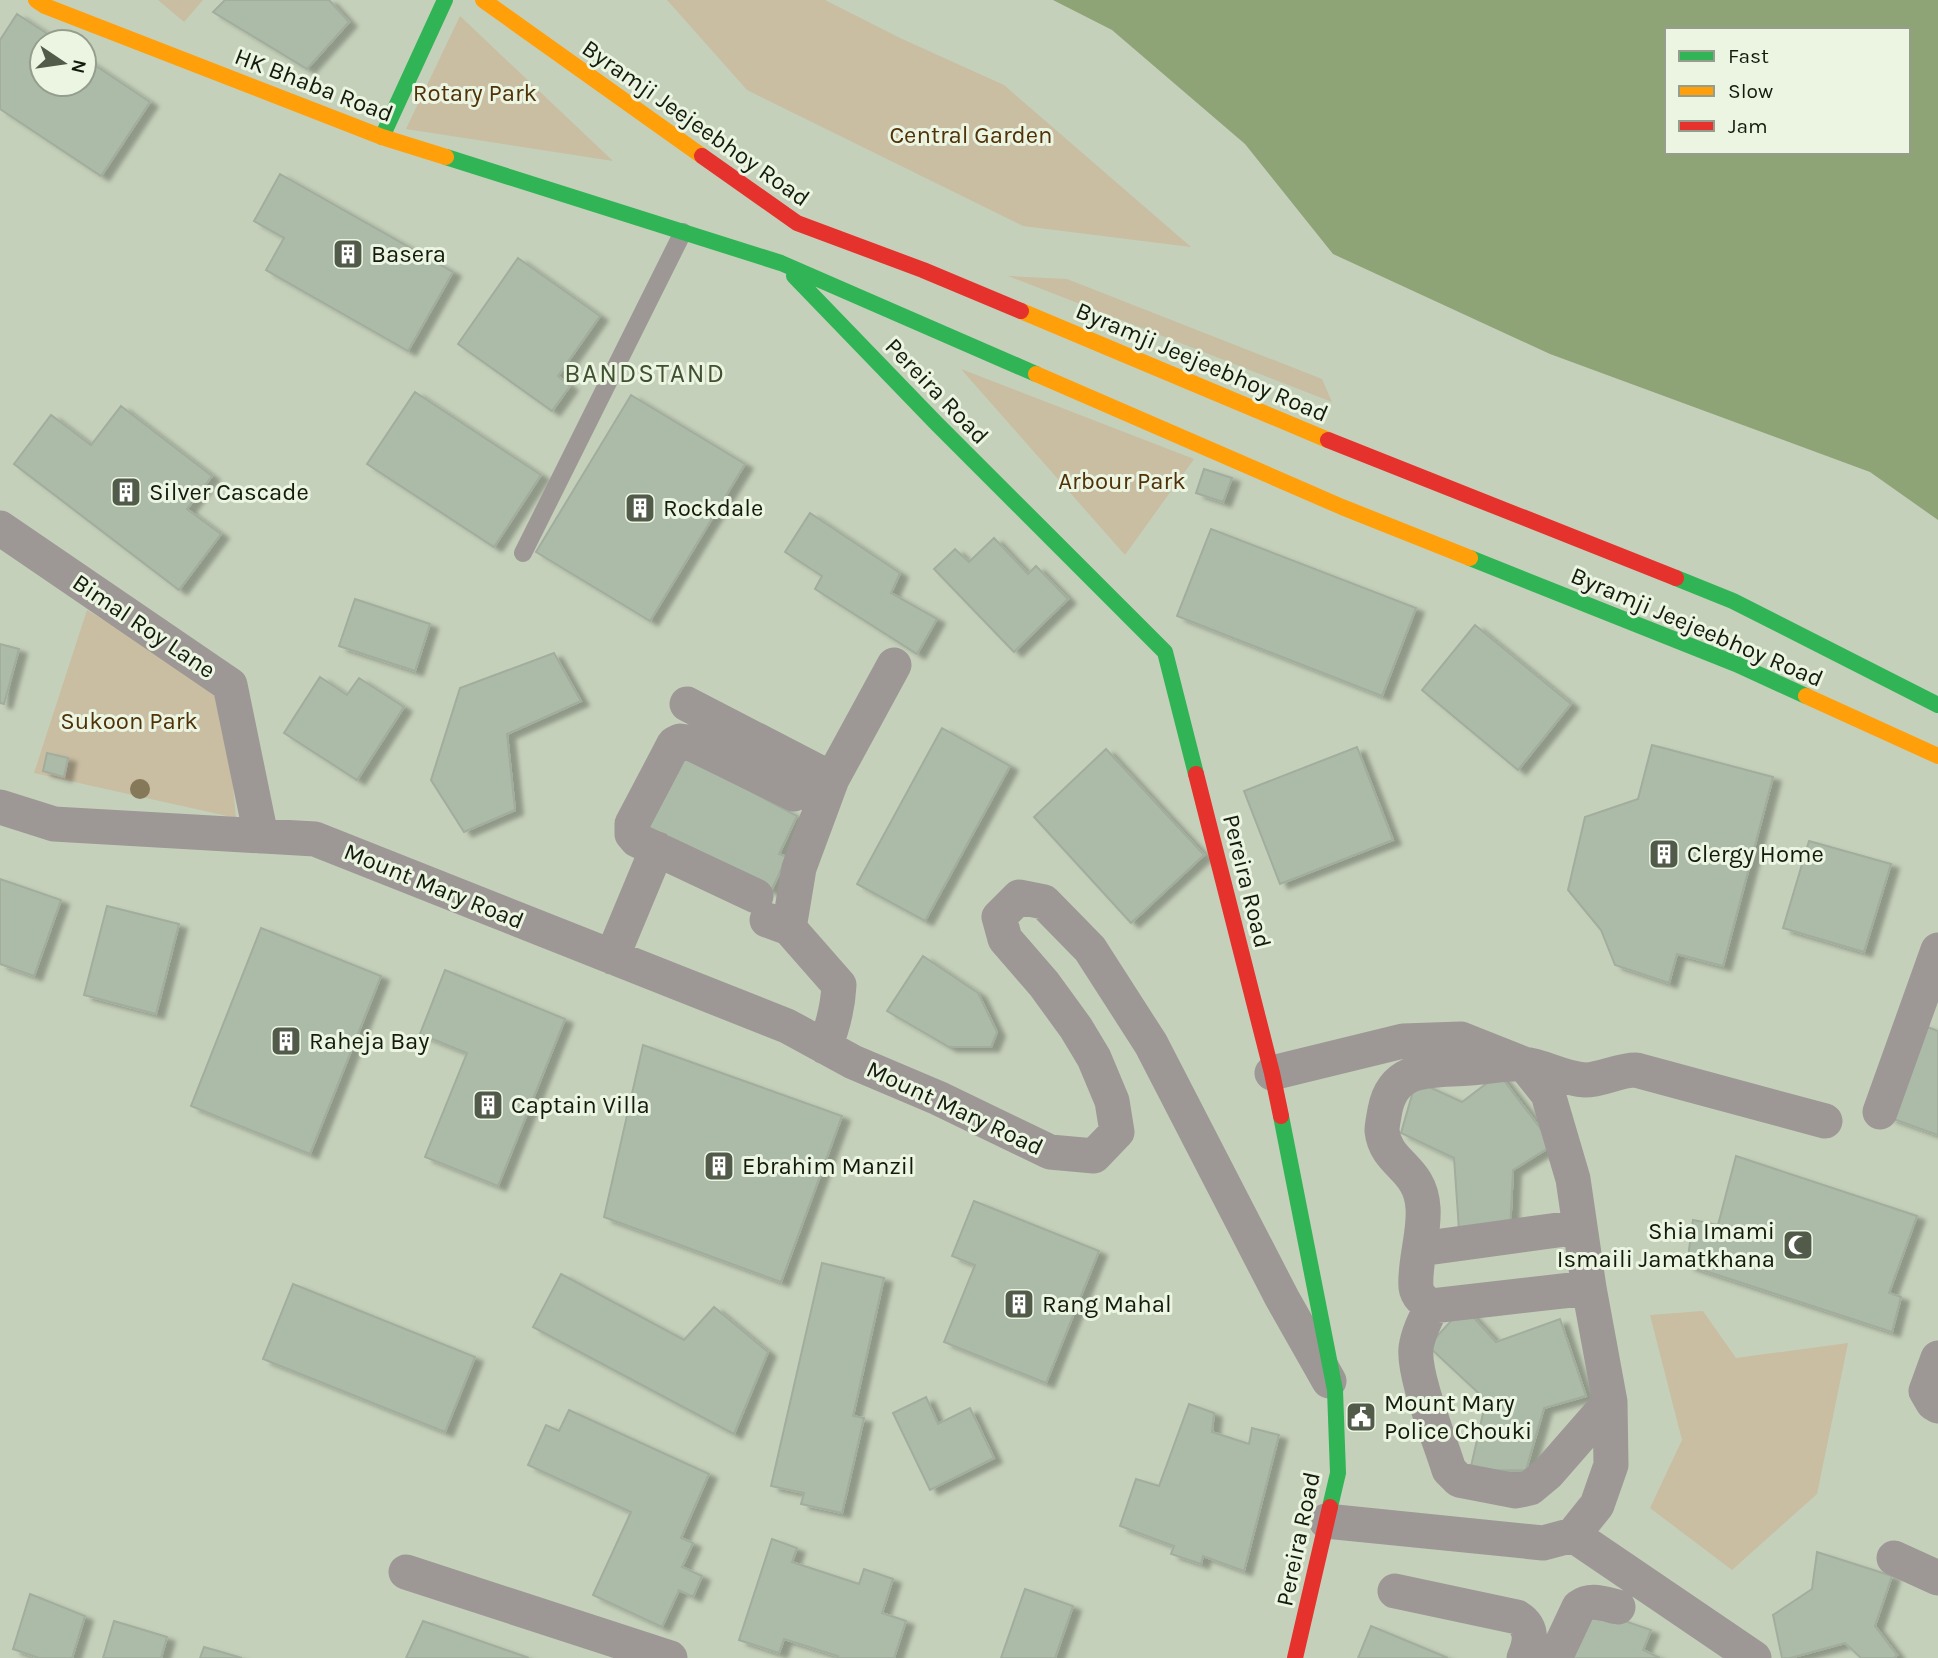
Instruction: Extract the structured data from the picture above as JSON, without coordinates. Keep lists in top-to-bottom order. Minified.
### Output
{"streets":{"street":["HK Bhaba Road","Byramji Jeejeebhoy Road","Pereira Road","Bimal Roy Lane","Mount Mary Road"]},"crossings":[["HK Bhaba Road","Byramji Jeejeebhoy Road"],["HK Bhaba Road","Pereira Road"],["Byramji Jeejeebhoy Road","Pereira Road"],["Pereira Road","Mount Mary Road"],["Bimal Roy Lane","Mount Mary Road"]],"districts":["BANDSTAND"],"parks":["Rotary Park","Central Garden","Arbour Park","Sukoon Park"],"places":{"building":["Basera","Silver Cascade","Rockdale","Clergy Home","Raheja Bay","Captain Villa","Ebrahim Manzil","Rang Mahal"],"mosque":["Shia Imami Ismaili Jamatkhana"],"public building":["Mount Mary Police Chouki"]},"legend":["Fast","Slow","Jam"],"north":"right"}
